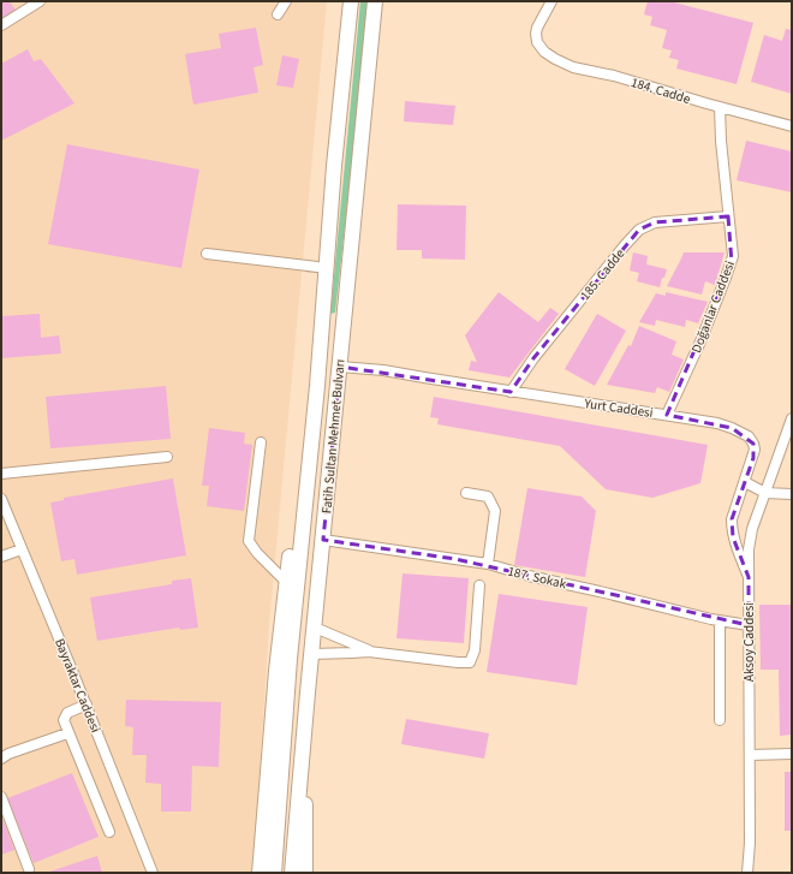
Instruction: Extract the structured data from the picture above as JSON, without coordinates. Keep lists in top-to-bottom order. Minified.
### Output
{"streets":{"highway":["Fatih Sultan Mehmet Bulvarı"],"street":["184. Cadde","185. Cadde","Doğanlar Caddesi","Yurt Caddesi","187. Sokak","Aksoy Caddesi","Bayraktar Caddesi"]},"crossings":[["184. Cadde","Doğanlar Caddesi"],["185. Cadde","Doğanlar Caddesi"],["185. Cadde","Yurt Caddesi"],["Doğanlar Caddesi","Yurt Caddesi"],["Yurt Caddesi","Fatih Sultan Mehmet Bulvarı"],["Yurt Caddesi","Aksoy Caddesi"],["Fatih Sultan Mehmet Bulvarı","187. Sokak"],["187. Sokak","Aksoy Caddesi"]]}
